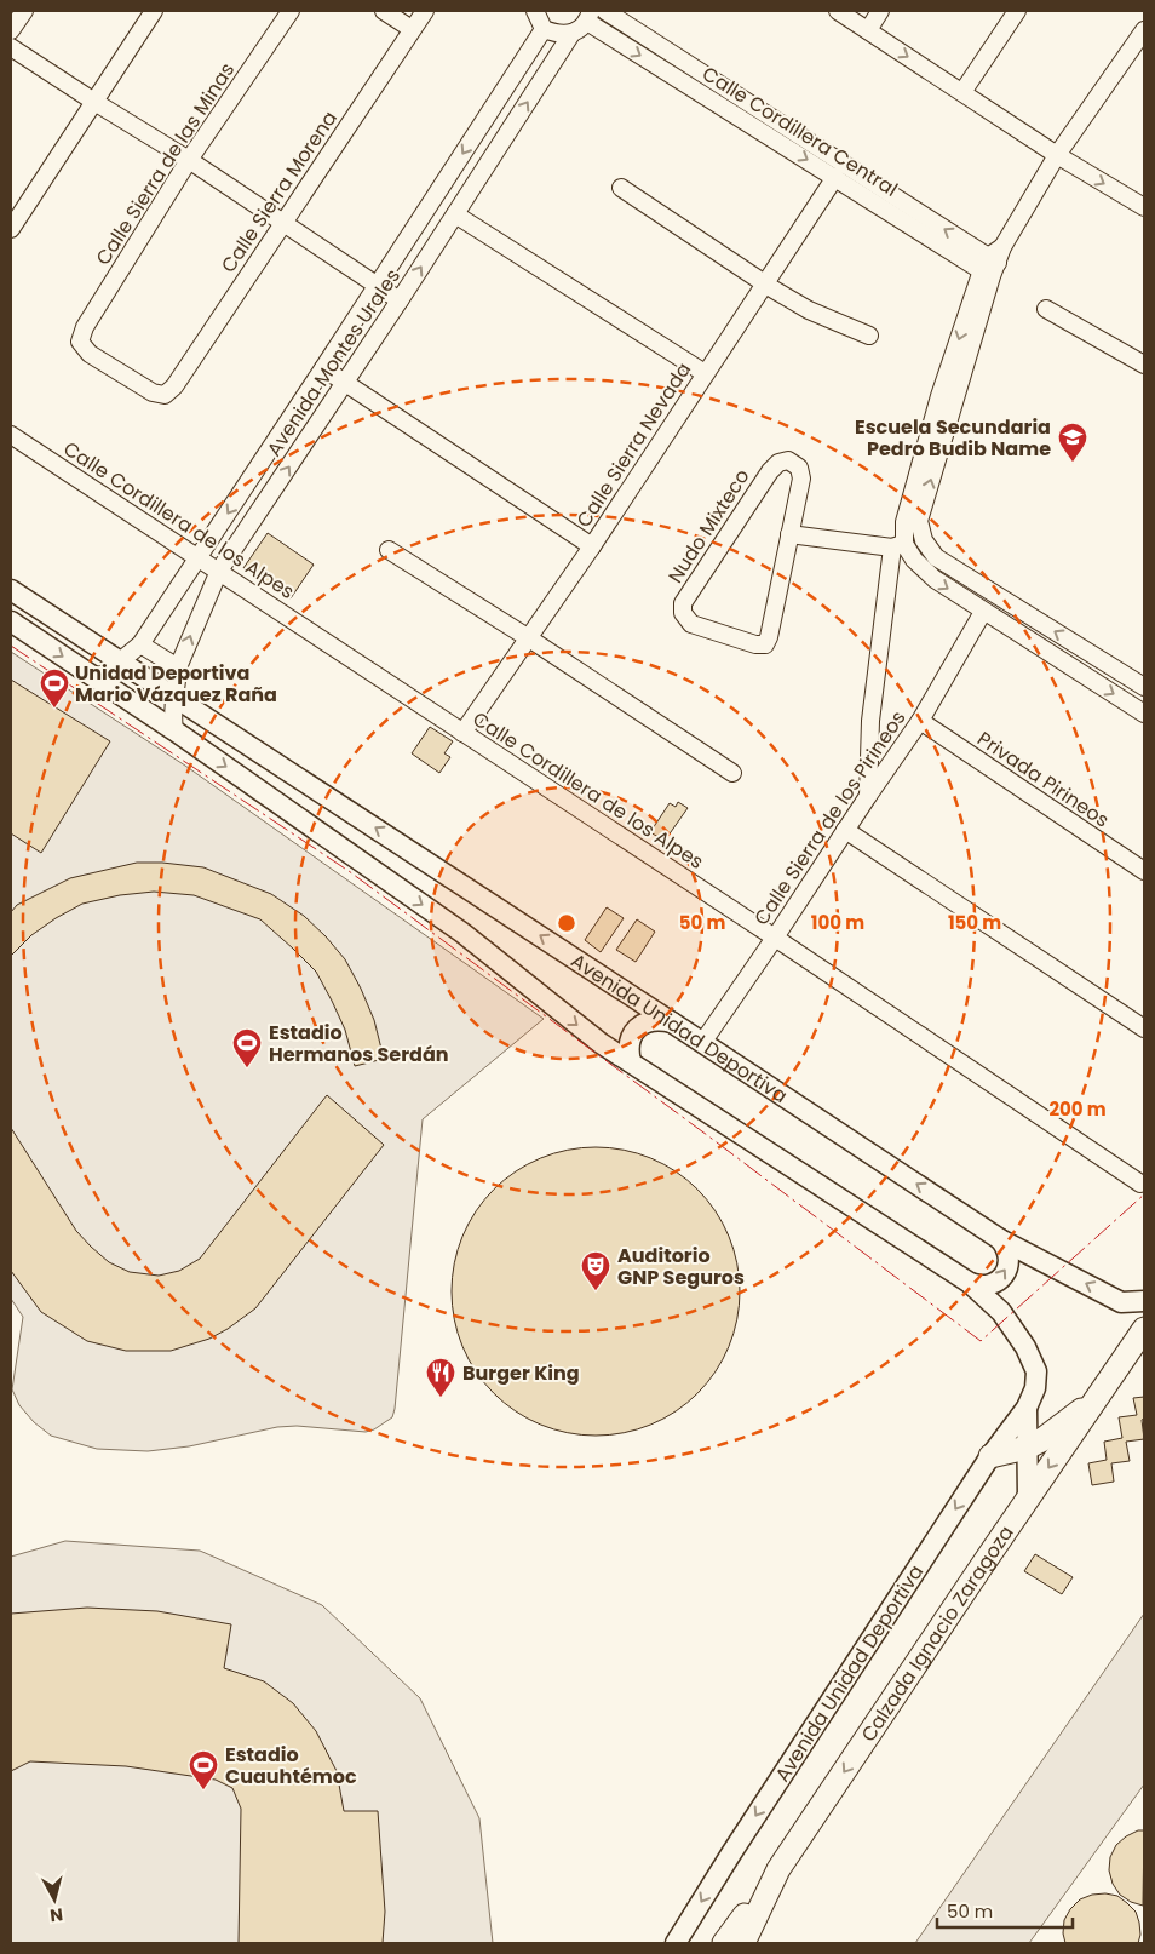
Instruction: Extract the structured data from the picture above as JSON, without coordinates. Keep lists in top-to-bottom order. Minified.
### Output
{"streets":{"main road":["Calzada Ignacio Zaragoza"],"street":["Calle Cordillera Central","Calle Sierra de las Minas","Calle Sierra Morena","Avenida Montes Urales","Calle Sierra Nevada","Calle Cordillera de los Alpes","Nudo Mixteco","Privada Pirineos","Calle Sierra de los Pirineos","Avenida Unidad Deportiva"]},"crossings":[["Calle Cordillera Central","Avenida Montes Urales"],["Calle Cordillera Central","Calle Sierra Nevada"],["Calle Sierra de las Minas","Calle Sierra Morena"],["Avenida Montes Urales","Calle Cordillera de los Alpes"],["Avenida Montes Urales","Avenida Unidad Deportiva"],["Calle Sierra Nevada","Calle Cordillera de los Alpes"],["Calle Cordillera de los Alpes","Calle Sierra de los Pirineos"],["Privada Pirineos","Calle Sierra de los Pirineos"],["Calle Sierra de los Pirineos","Avenida Unidad Deportiva"],["Avenida Unidad Deportiva","Calzada Ignacio Zaragoza"]],"one_way":["Calzada Ignacio Zaragoza"],"places":{"school or university":["Escuela Secundaria Pedro Budib Name"],"sports":["Unidad Deportiva Mario Vázquez Raña","Estadio Hermanos Serdán","Estadio Cuauhtémoc"],"theatre":["Auditorio GNP Seguros"],"restaurant":["Burger King"]},"scale_bar":"50 m","north":"bottom","rings":["50 m","100 m","150 m","200 m"]}
